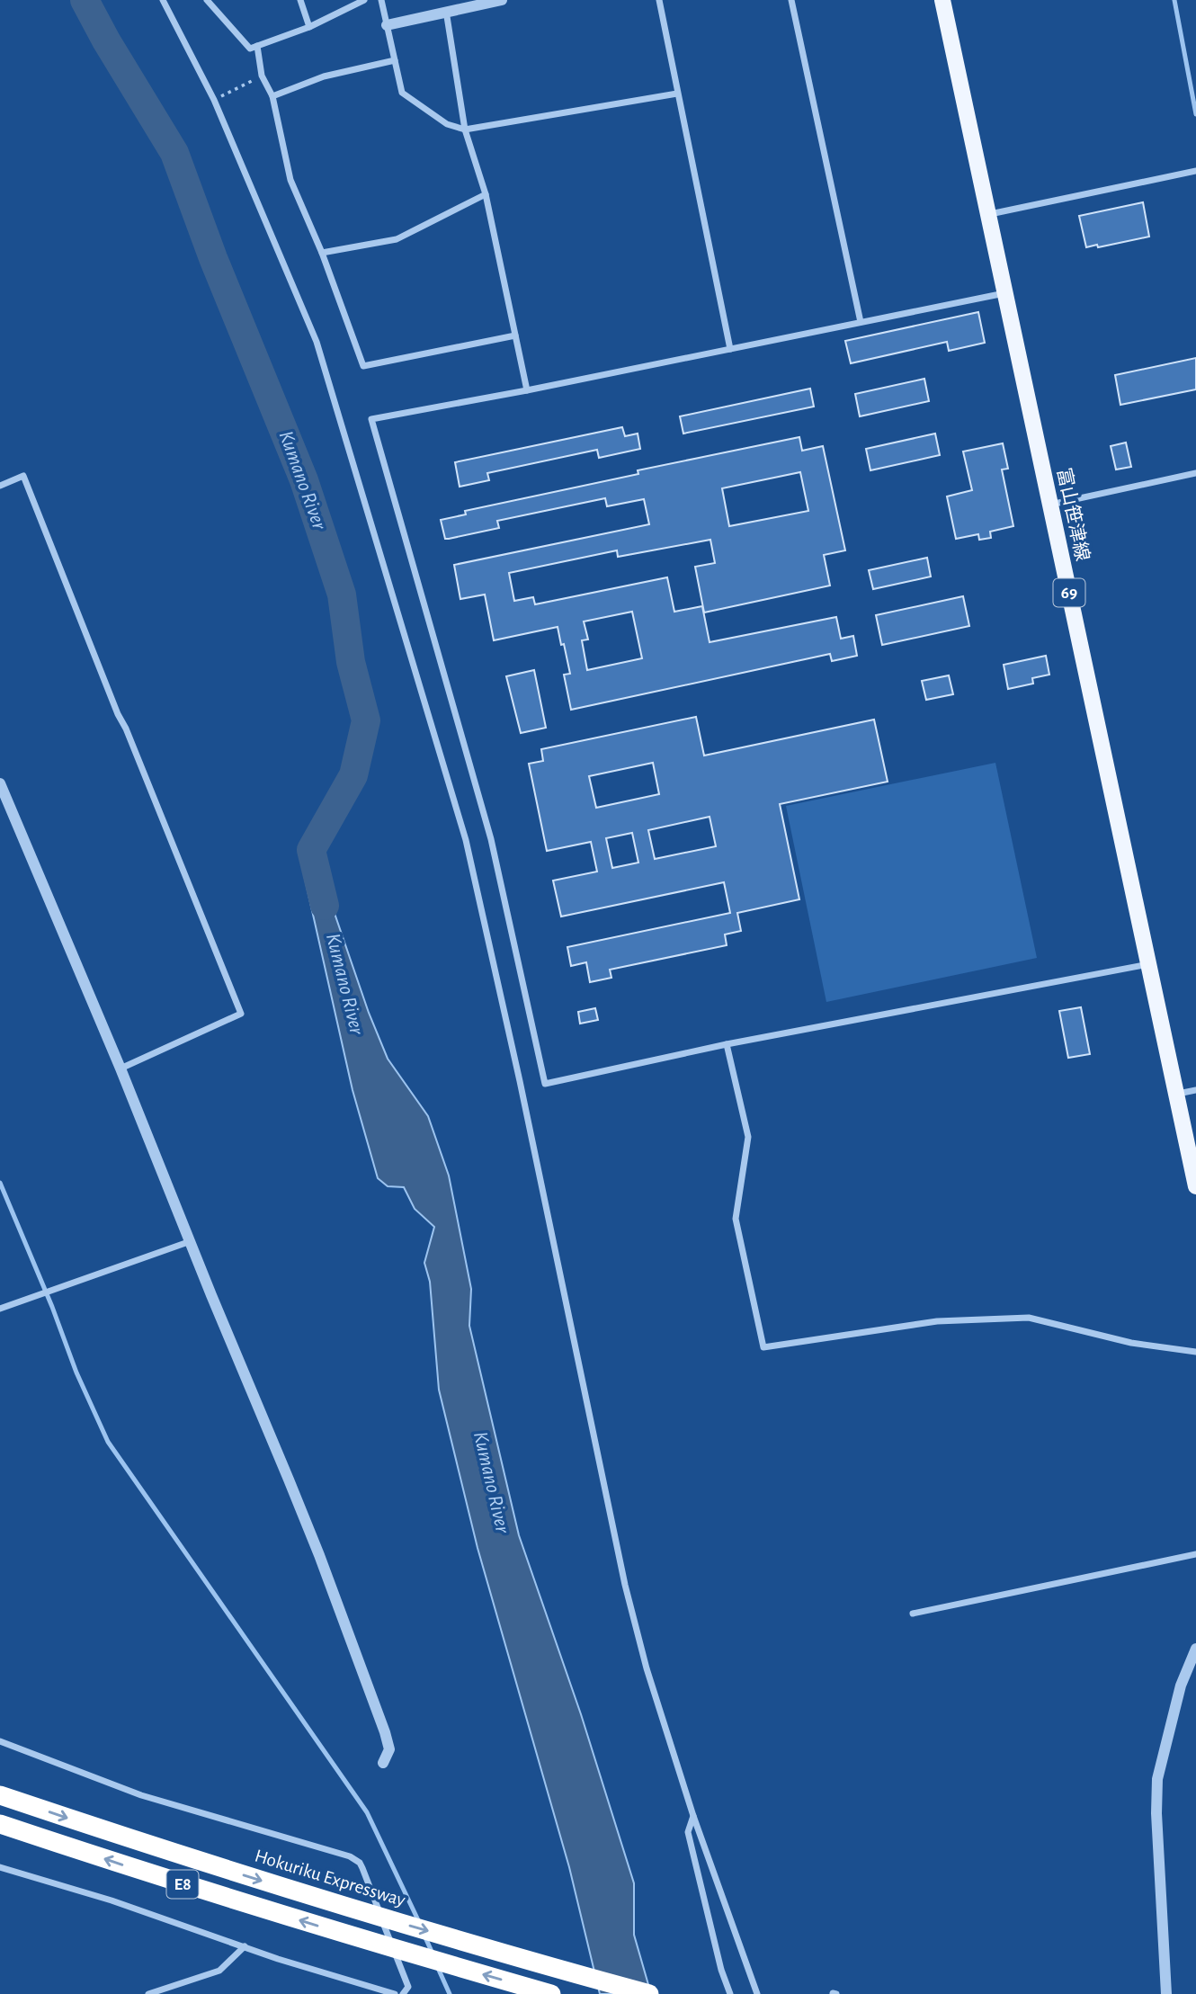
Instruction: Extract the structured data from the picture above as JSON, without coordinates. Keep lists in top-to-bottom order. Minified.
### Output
{"streets":{"highway":["Hokuriku Expressway","E8"],"main road":["富山笹津線","69"]},"water":["Kumano River"]}
